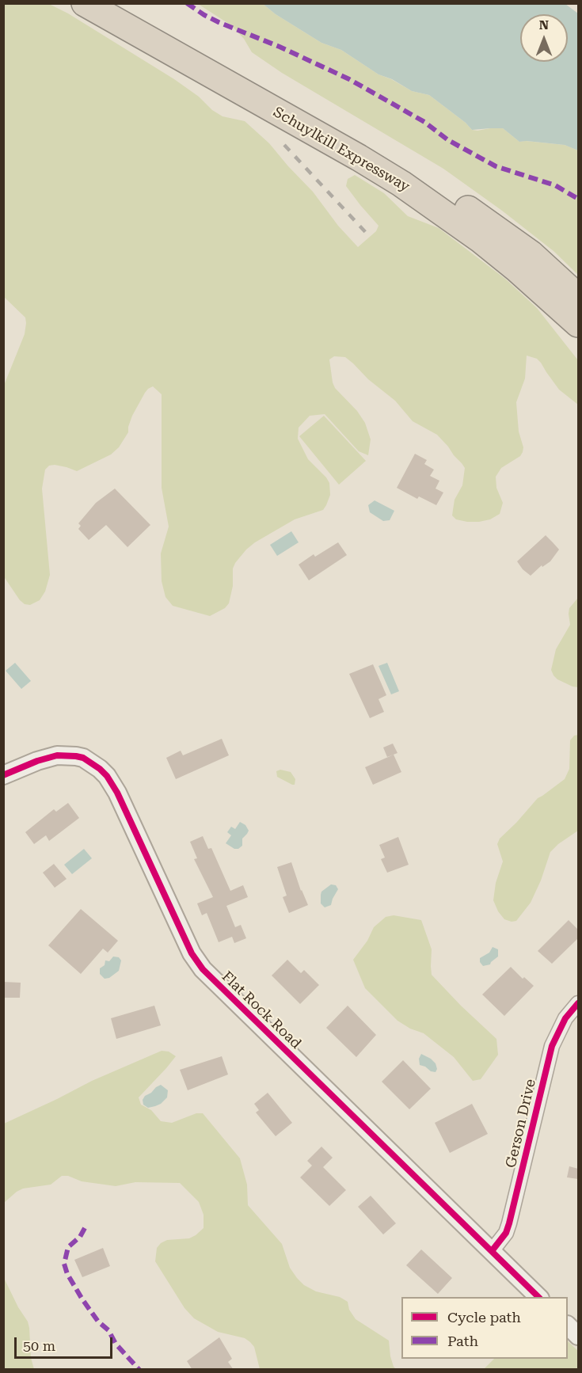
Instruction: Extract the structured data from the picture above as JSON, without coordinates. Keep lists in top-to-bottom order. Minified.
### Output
{"streets":{"highway":["Schuylkill Expressway"],"street":["Flat Rock Road","Gerson Drive"]},"crossings":[["Flat Rock Road","Gerson Drive"]],"legend":["Cycle path","Path"],"scale_bar":"50 m","north":"top"}
